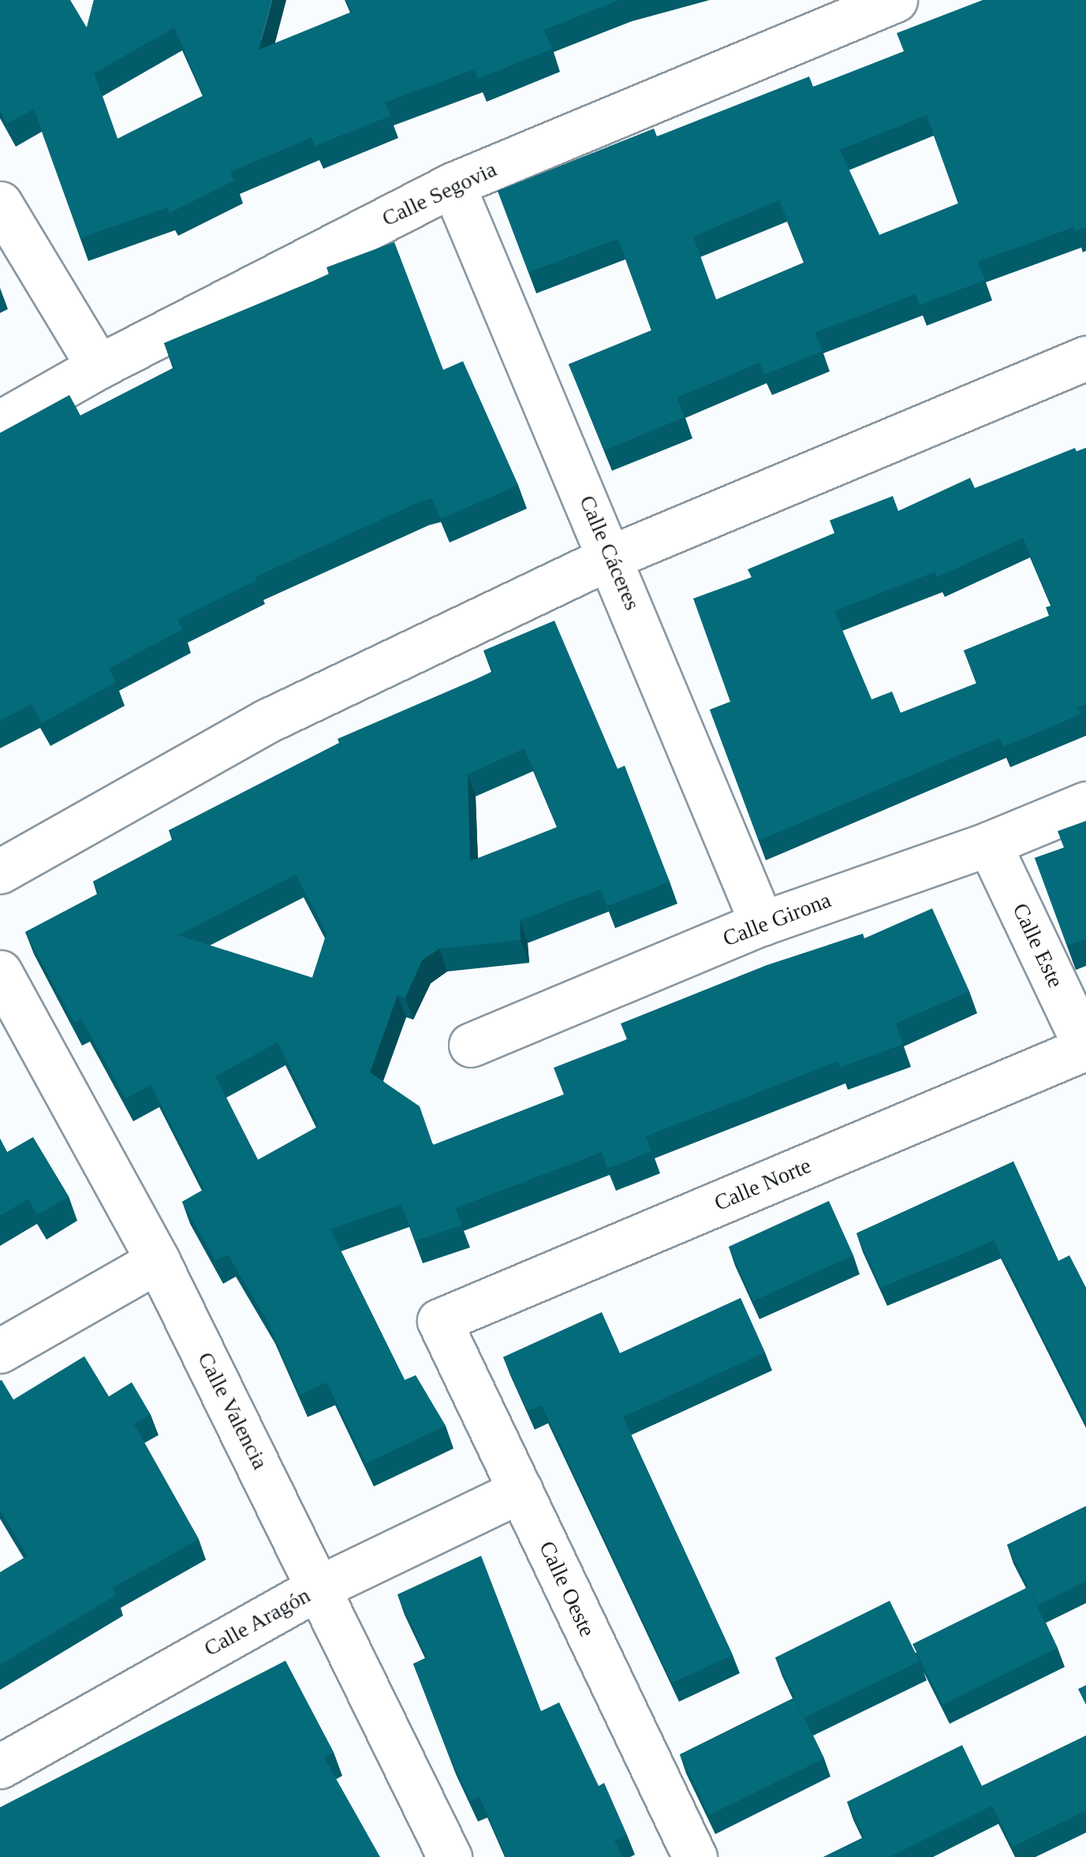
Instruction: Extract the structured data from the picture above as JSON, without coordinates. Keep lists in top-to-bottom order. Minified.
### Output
{"streets":{"street":["Calle Segovia","Calle Cáceres","Calle Girona","Calle Este","Calle Norte","Calle Valencia","Calle Oeste","Calle Aragón"]},"crossings":[["Calle Segovia","Calle Cáceres"],["Calle Cáceres","Calle Girona"],["Calle Girona","Calle Este"],["Calle Este","Calle Norte"],["Calle Norte","Calle Oeste"],["Calle Valencia","Calle Aragón"],["Calle Oeste","Calle Aragón"]]}
